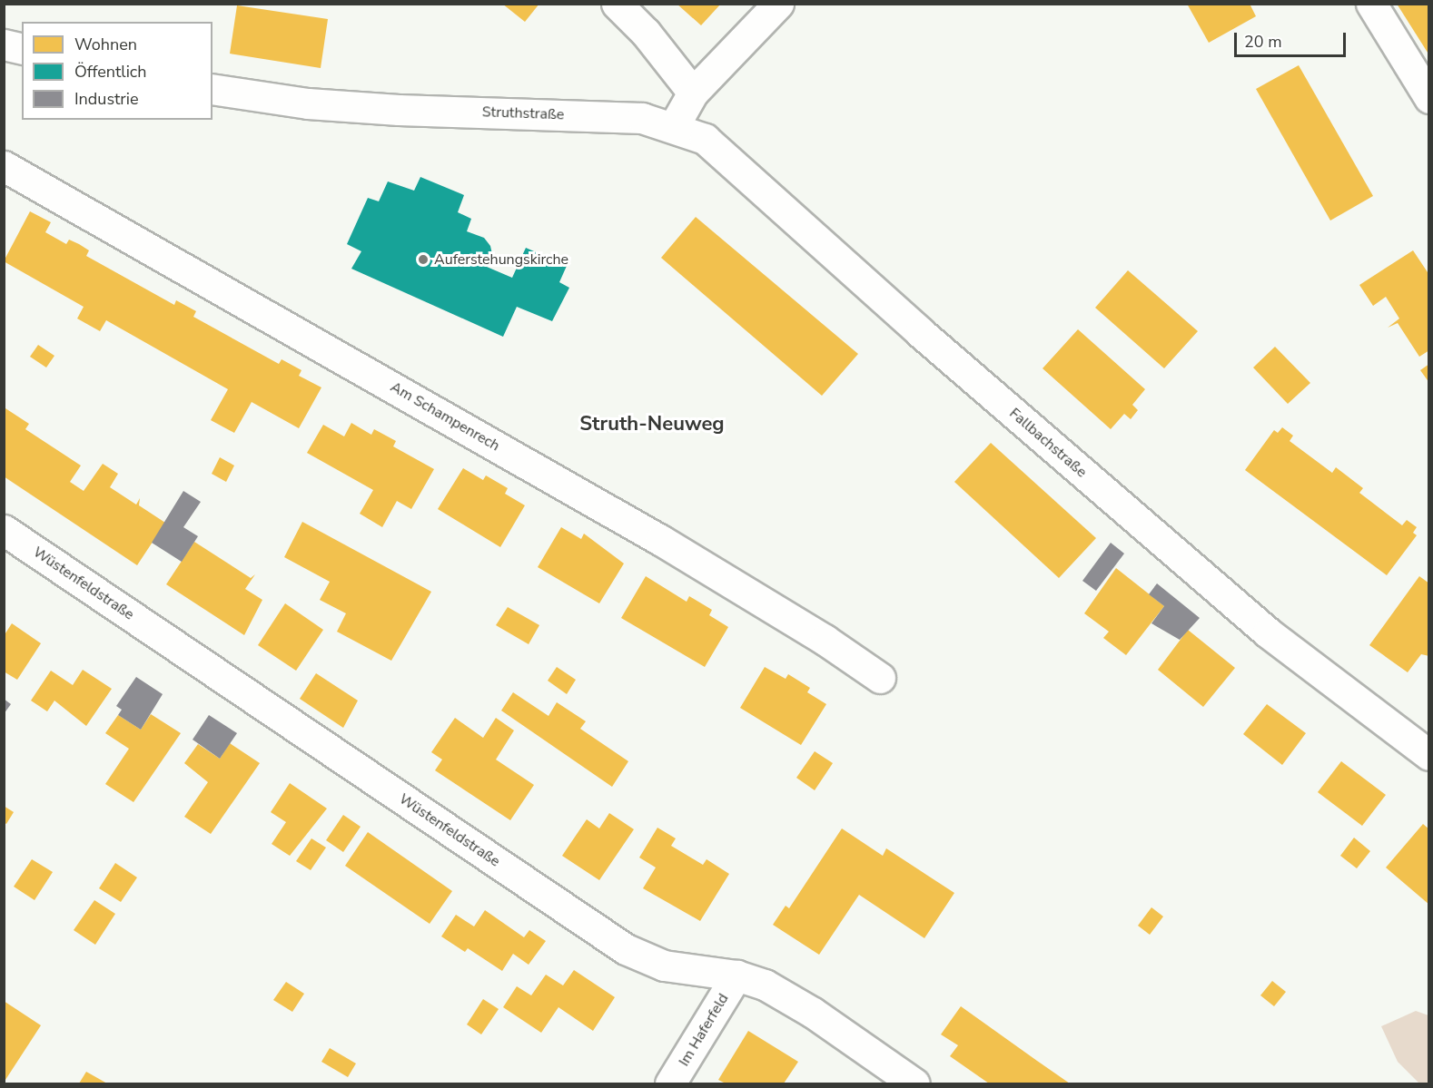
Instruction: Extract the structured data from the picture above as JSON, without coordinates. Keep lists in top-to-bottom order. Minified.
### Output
{"streets":{"street":["Struthstraße","Am Schampenrech","Fallbachstraße","Wüstenfeldstraße","Im Haferfeld"]},"crossings":[["Struthstraße","Fallbachstraße"],["Wüstenfeldstraße","Im Haferfeld"]],"districts":["Struth-Neuweg"],"places":["Auferstehungskirche"],"legend":["Wohnen","Öffentlich","Industrie"],"scale_bar":"20 m"}
